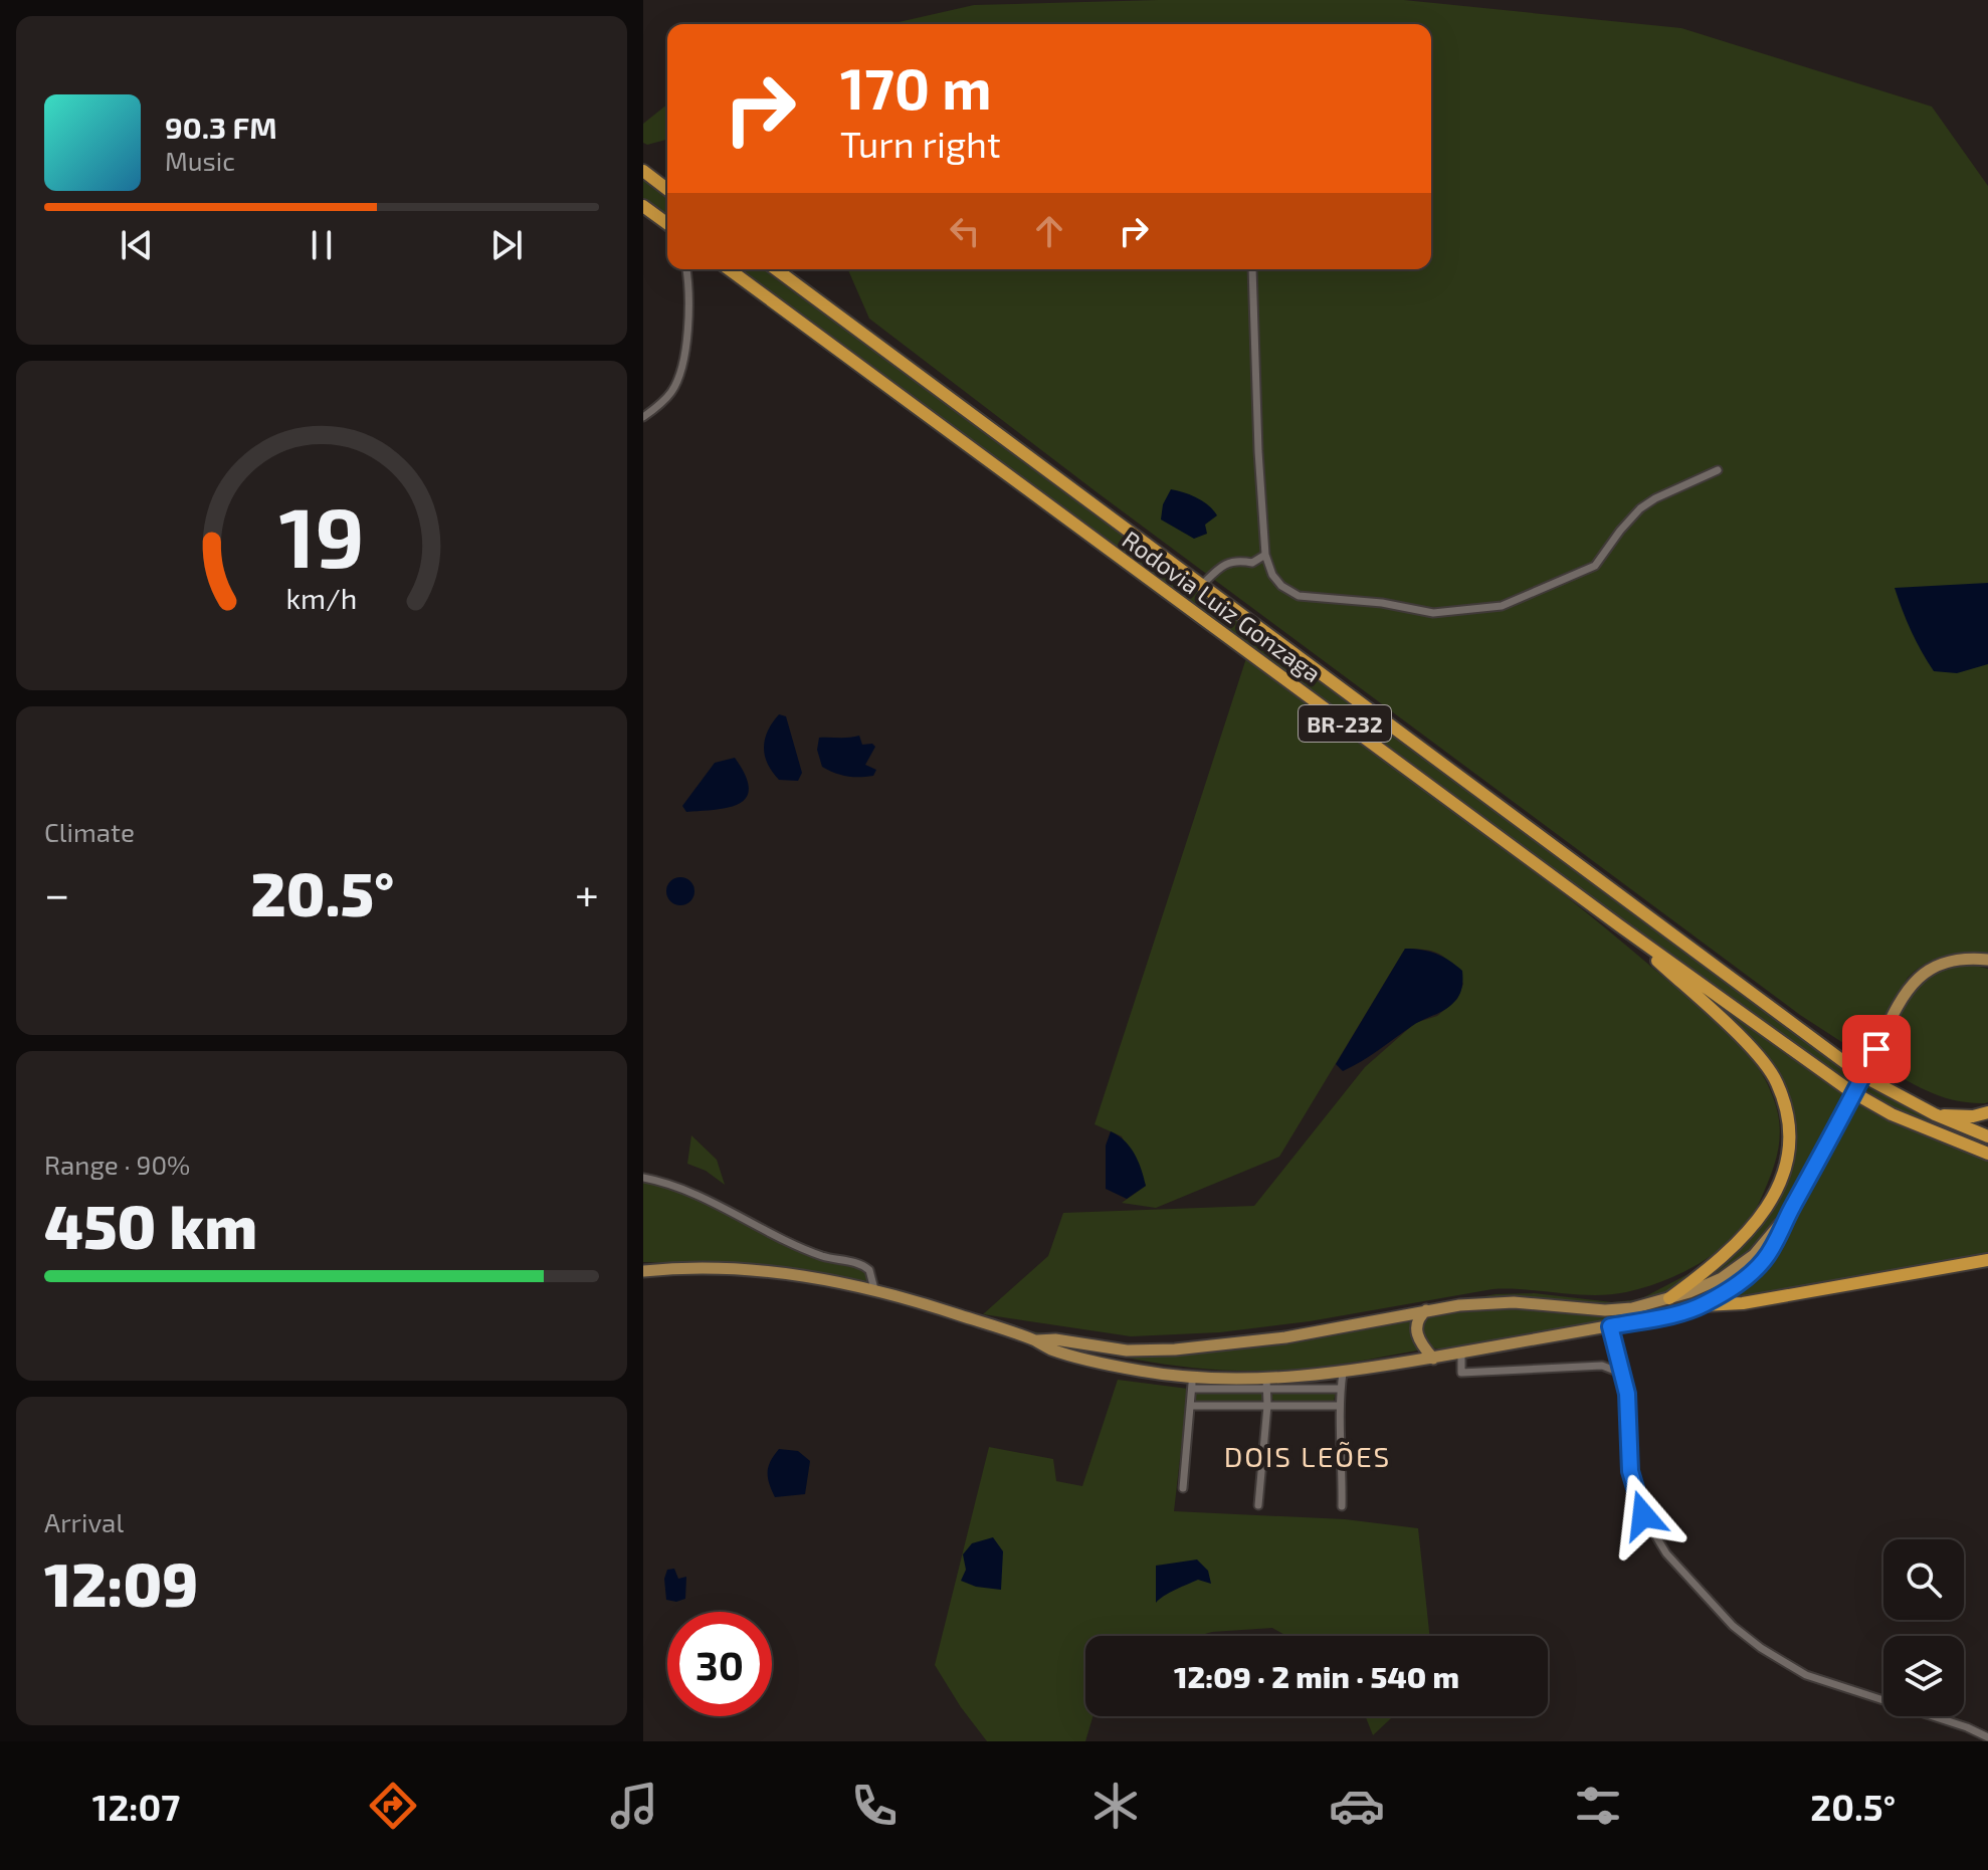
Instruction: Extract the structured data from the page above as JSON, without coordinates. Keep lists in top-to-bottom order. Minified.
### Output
{"streets":{"highway":["Rodovia Luiz Gonzaga","BR-232"]},"districts":["DOIS LEÕES"],"page":{"turn":["170 m","Turn right"],"song":["90.3 FM","Music"],"tile":["Climate",["Range · 90%","450 km"],["Arrival","12:09"]],"heat":["−","20.5°","+"],"limit":"30","trip":"12:09 · 2 min · 540 m","tabs":["12:07","20.5°"],"gauge":["19","km/h"]}}
